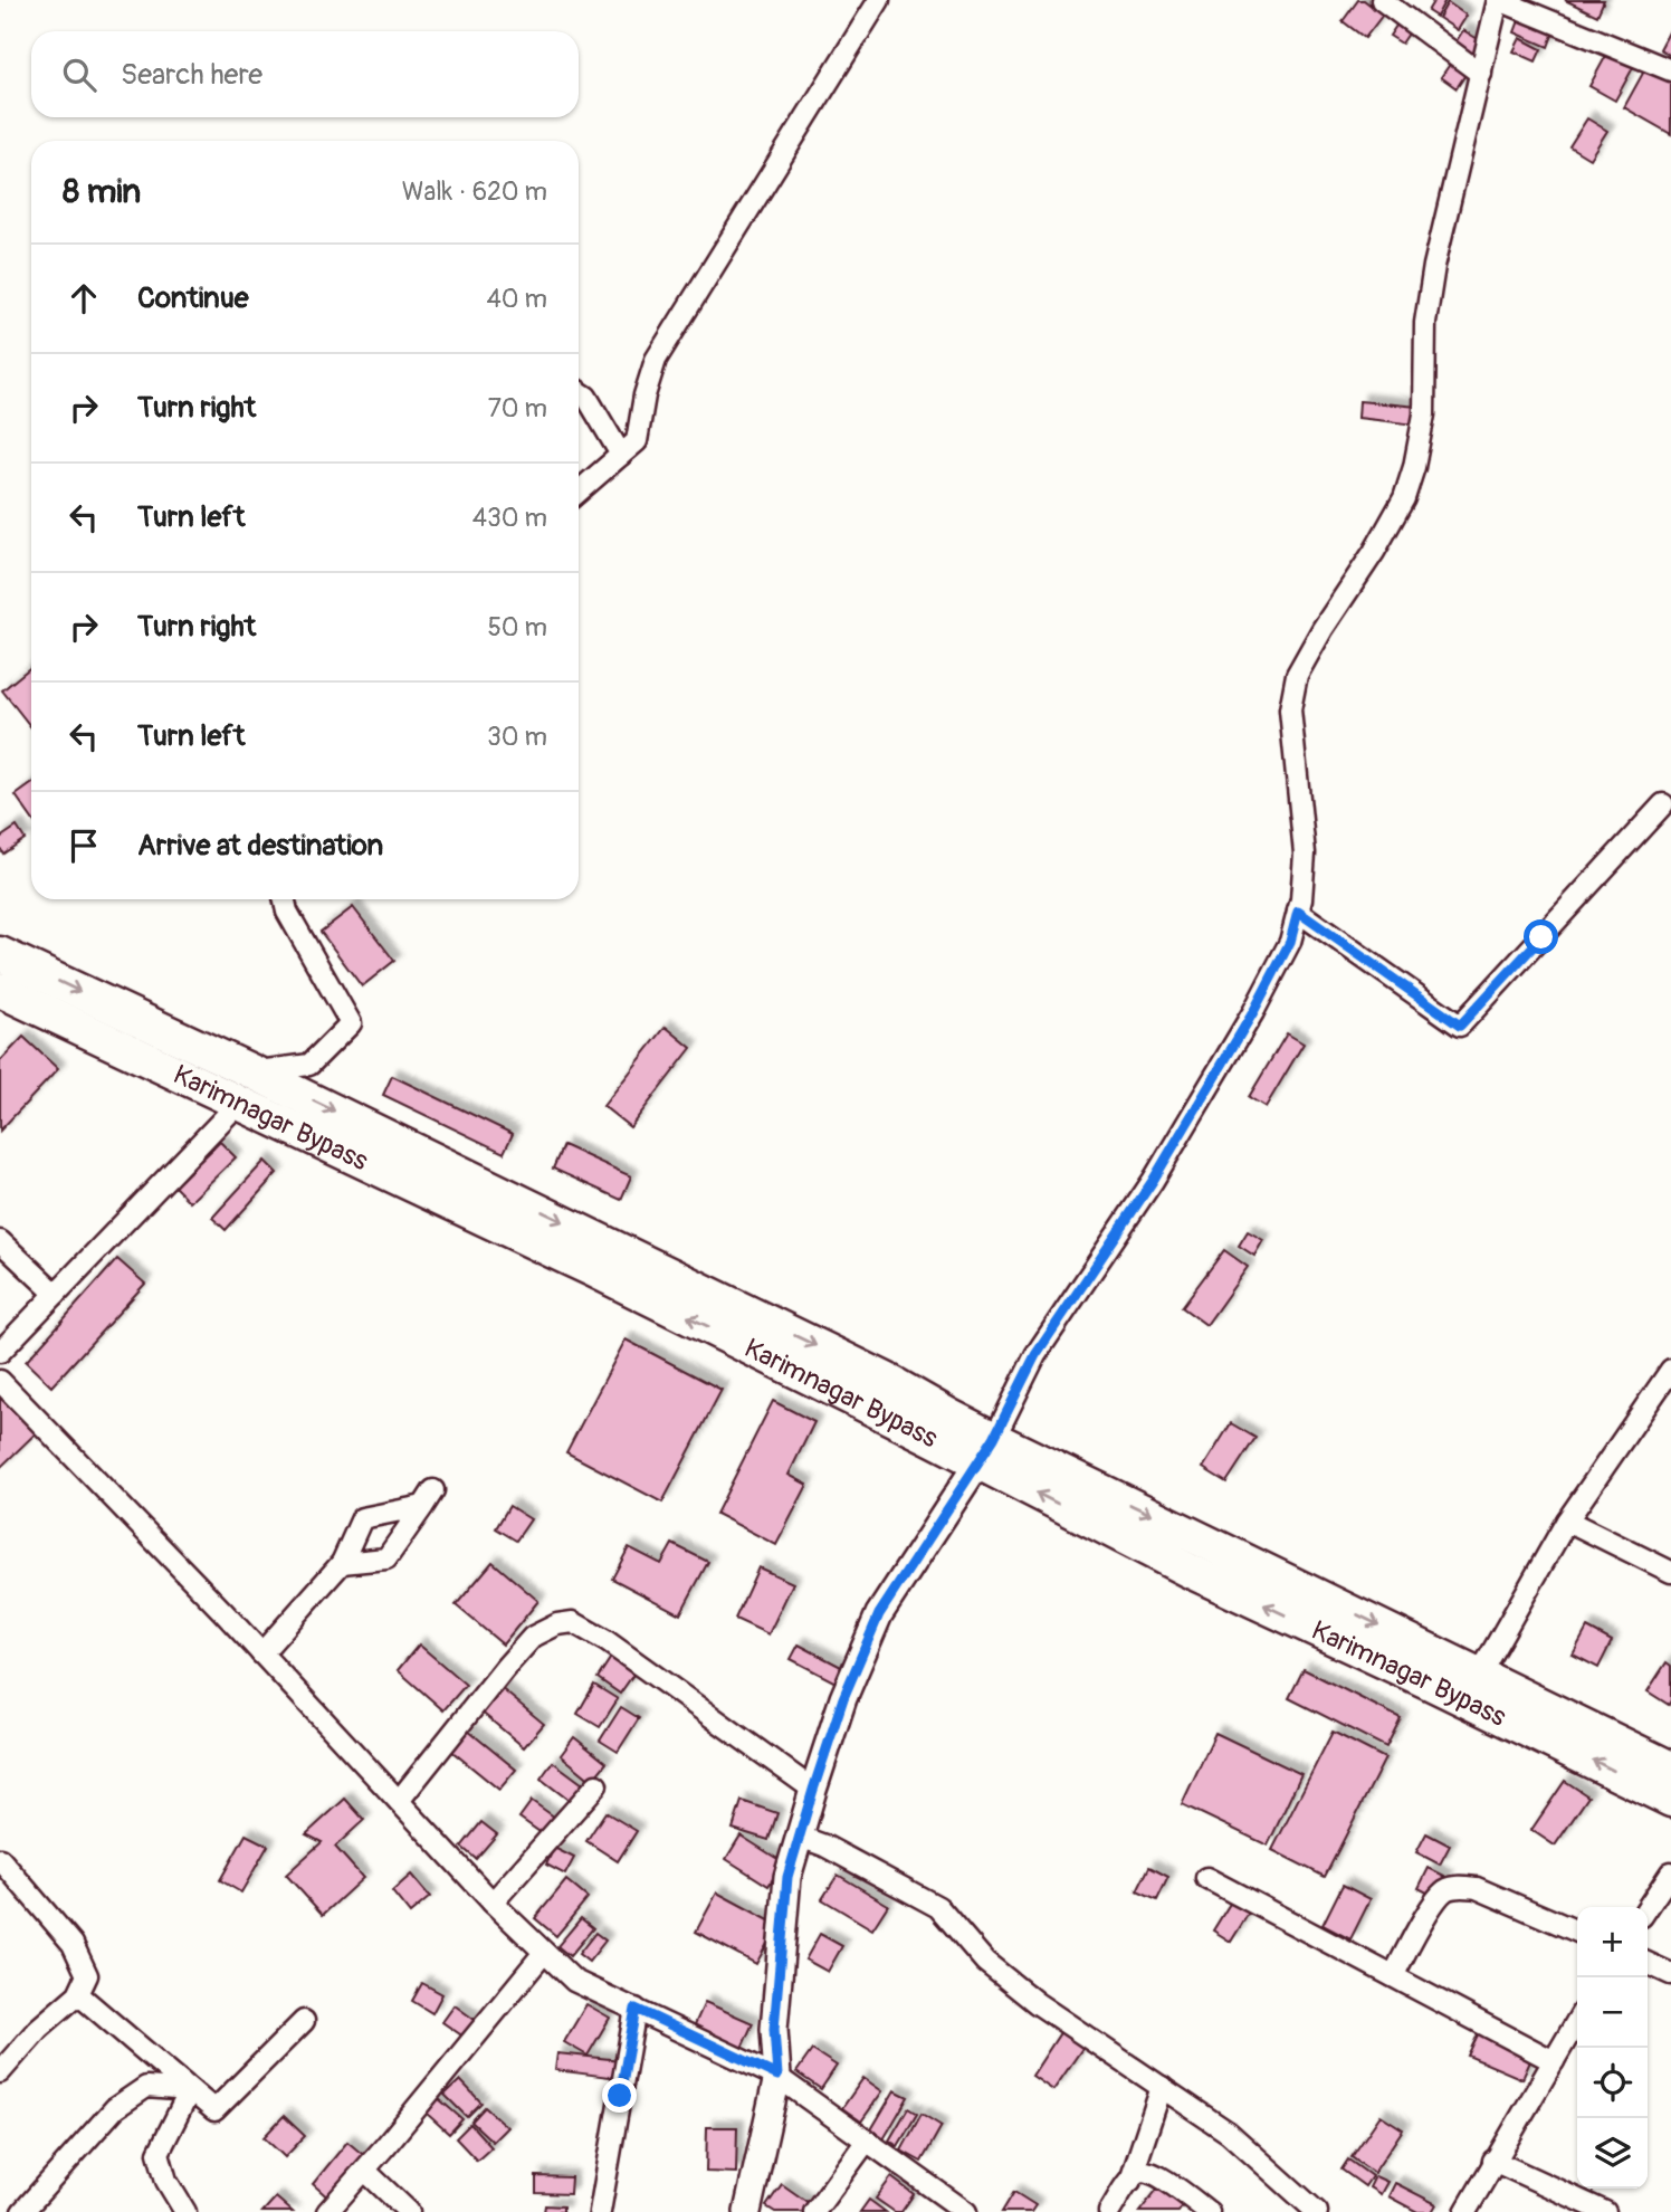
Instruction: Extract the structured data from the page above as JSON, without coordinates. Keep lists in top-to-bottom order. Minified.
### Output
{"streets":{"highway":["Karimnagar Bypass"]},"page":{"search":"Search here","heading":["8 min","Walk · 620 m"],"list":[["Continue","40 m"],["Turn right","70 m"],["Turn left","430 m"],["Turn right","50 m"],["Turn left","30 m"],"Arrive at destination"],"map_buttons":["+","−"]}}
